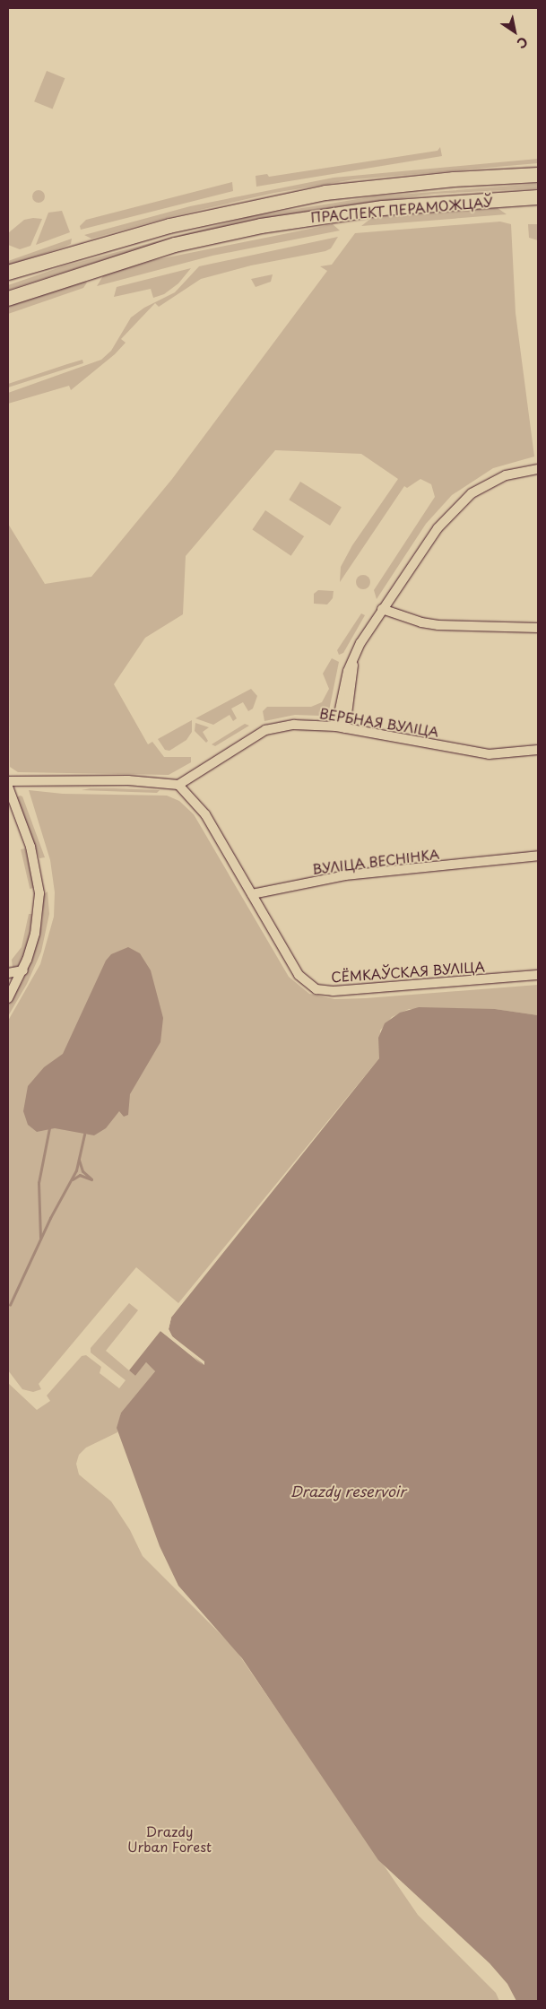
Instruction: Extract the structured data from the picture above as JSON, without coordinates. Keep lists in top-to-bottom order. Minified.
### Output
{"streets":{"main road":["ПРАСПЕКТ ПЕРАМОЖЦАЎ"],"street":["ВЕРБНАЯ ВУЛІЦА","ВУЛІЦА ВЕСНІНКА","СЁМКАЎСКАЯ ВУЛІЦА"]},"crossings":[["ВУЛІЦА ВЕСНІНКА","СЁМКАЎСКАЯ ВУЛІЦА"]],"water":["Drazdy reservoir"],"parks":["Drazdy Urban Forest"],"north":"bottom right"}
